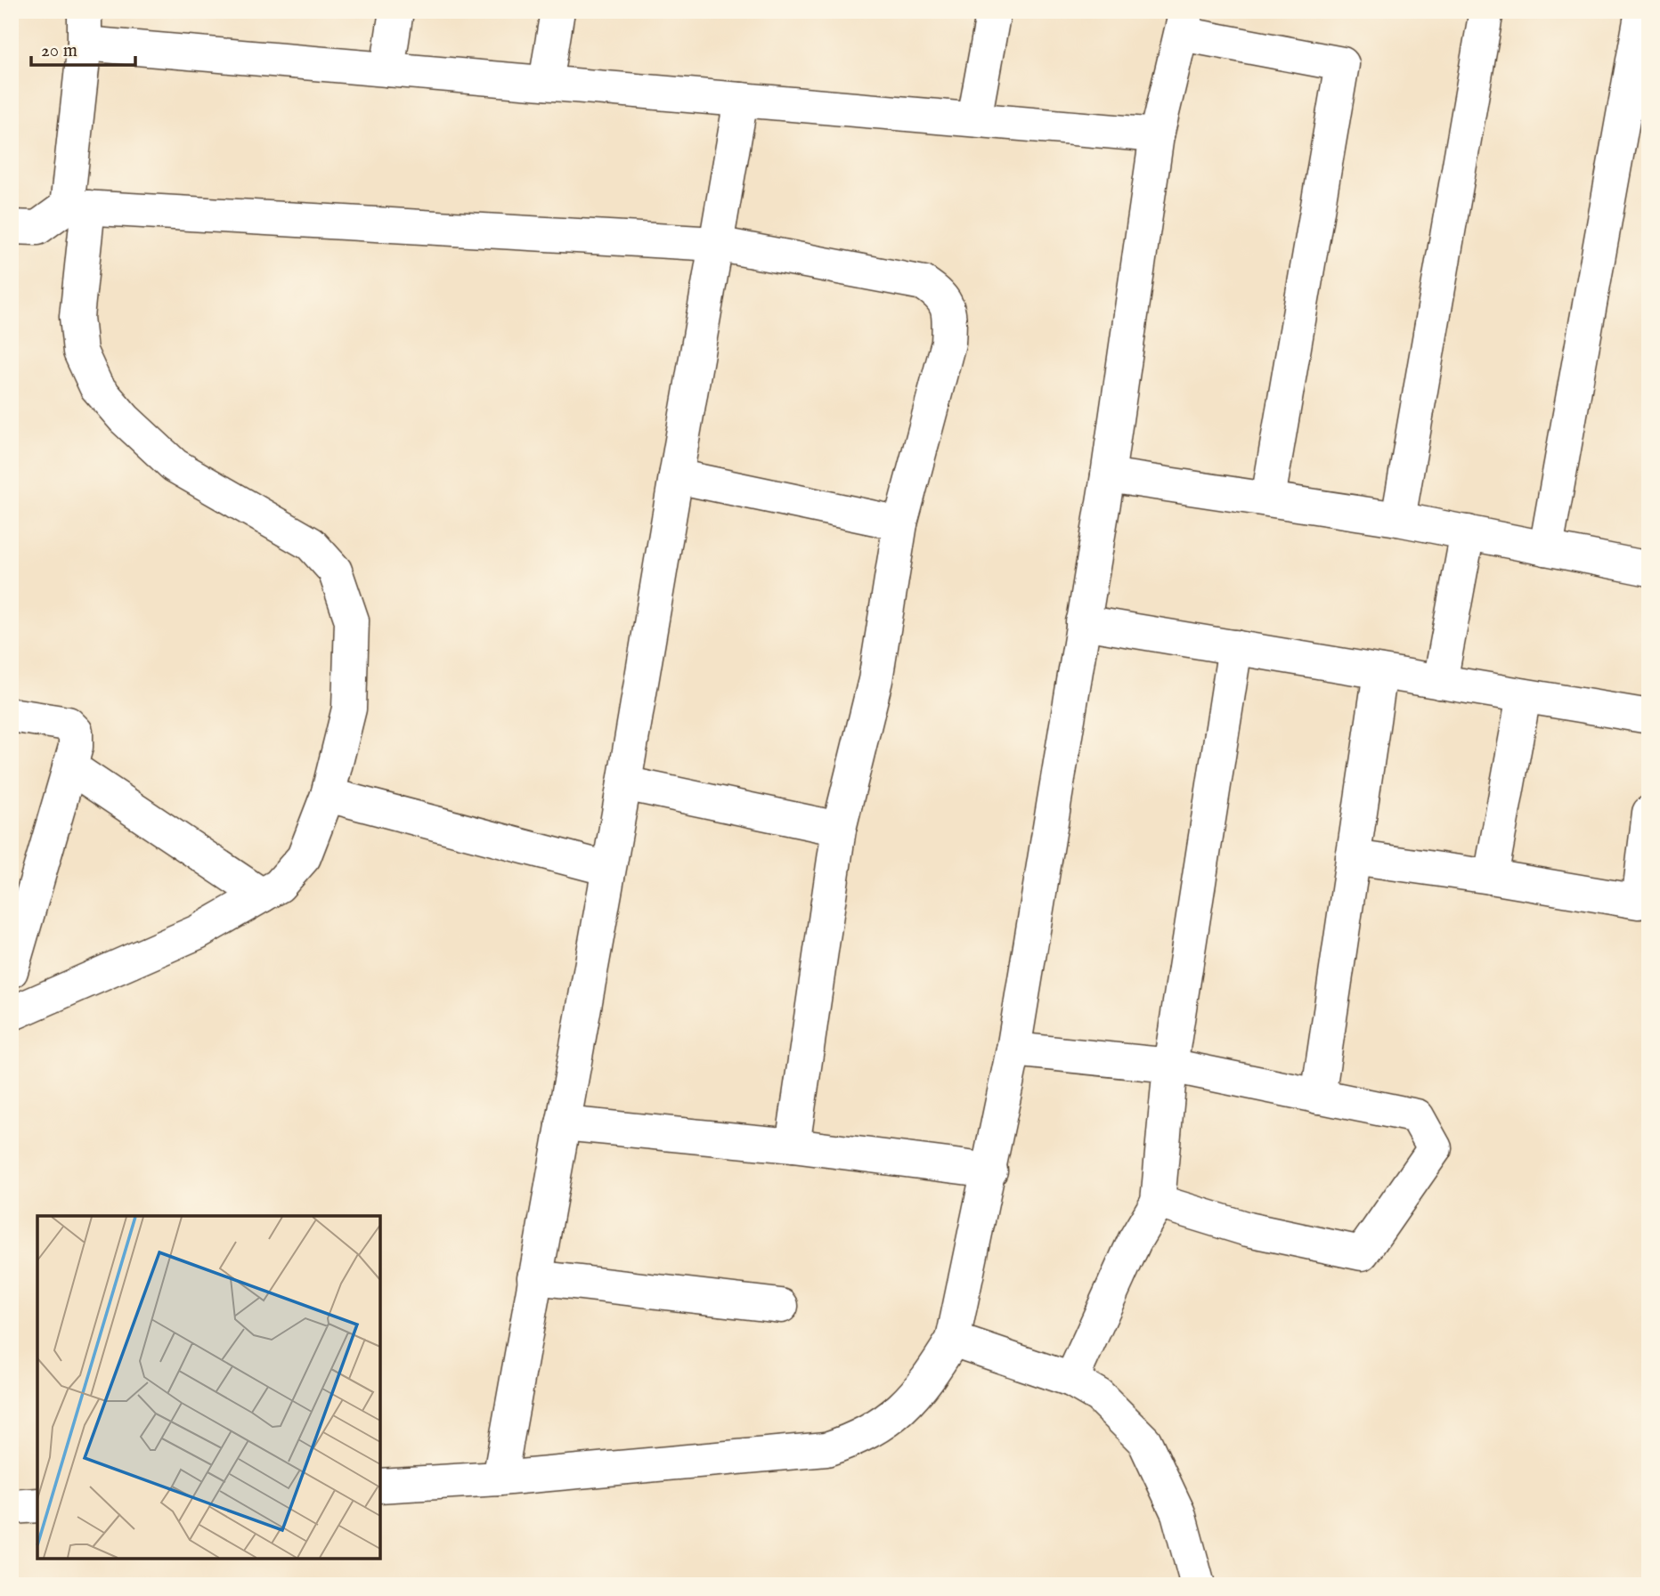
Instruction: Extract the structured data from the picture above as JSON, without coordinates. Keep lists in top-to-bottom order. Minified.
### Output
{"scale_bar":"20 m"}
